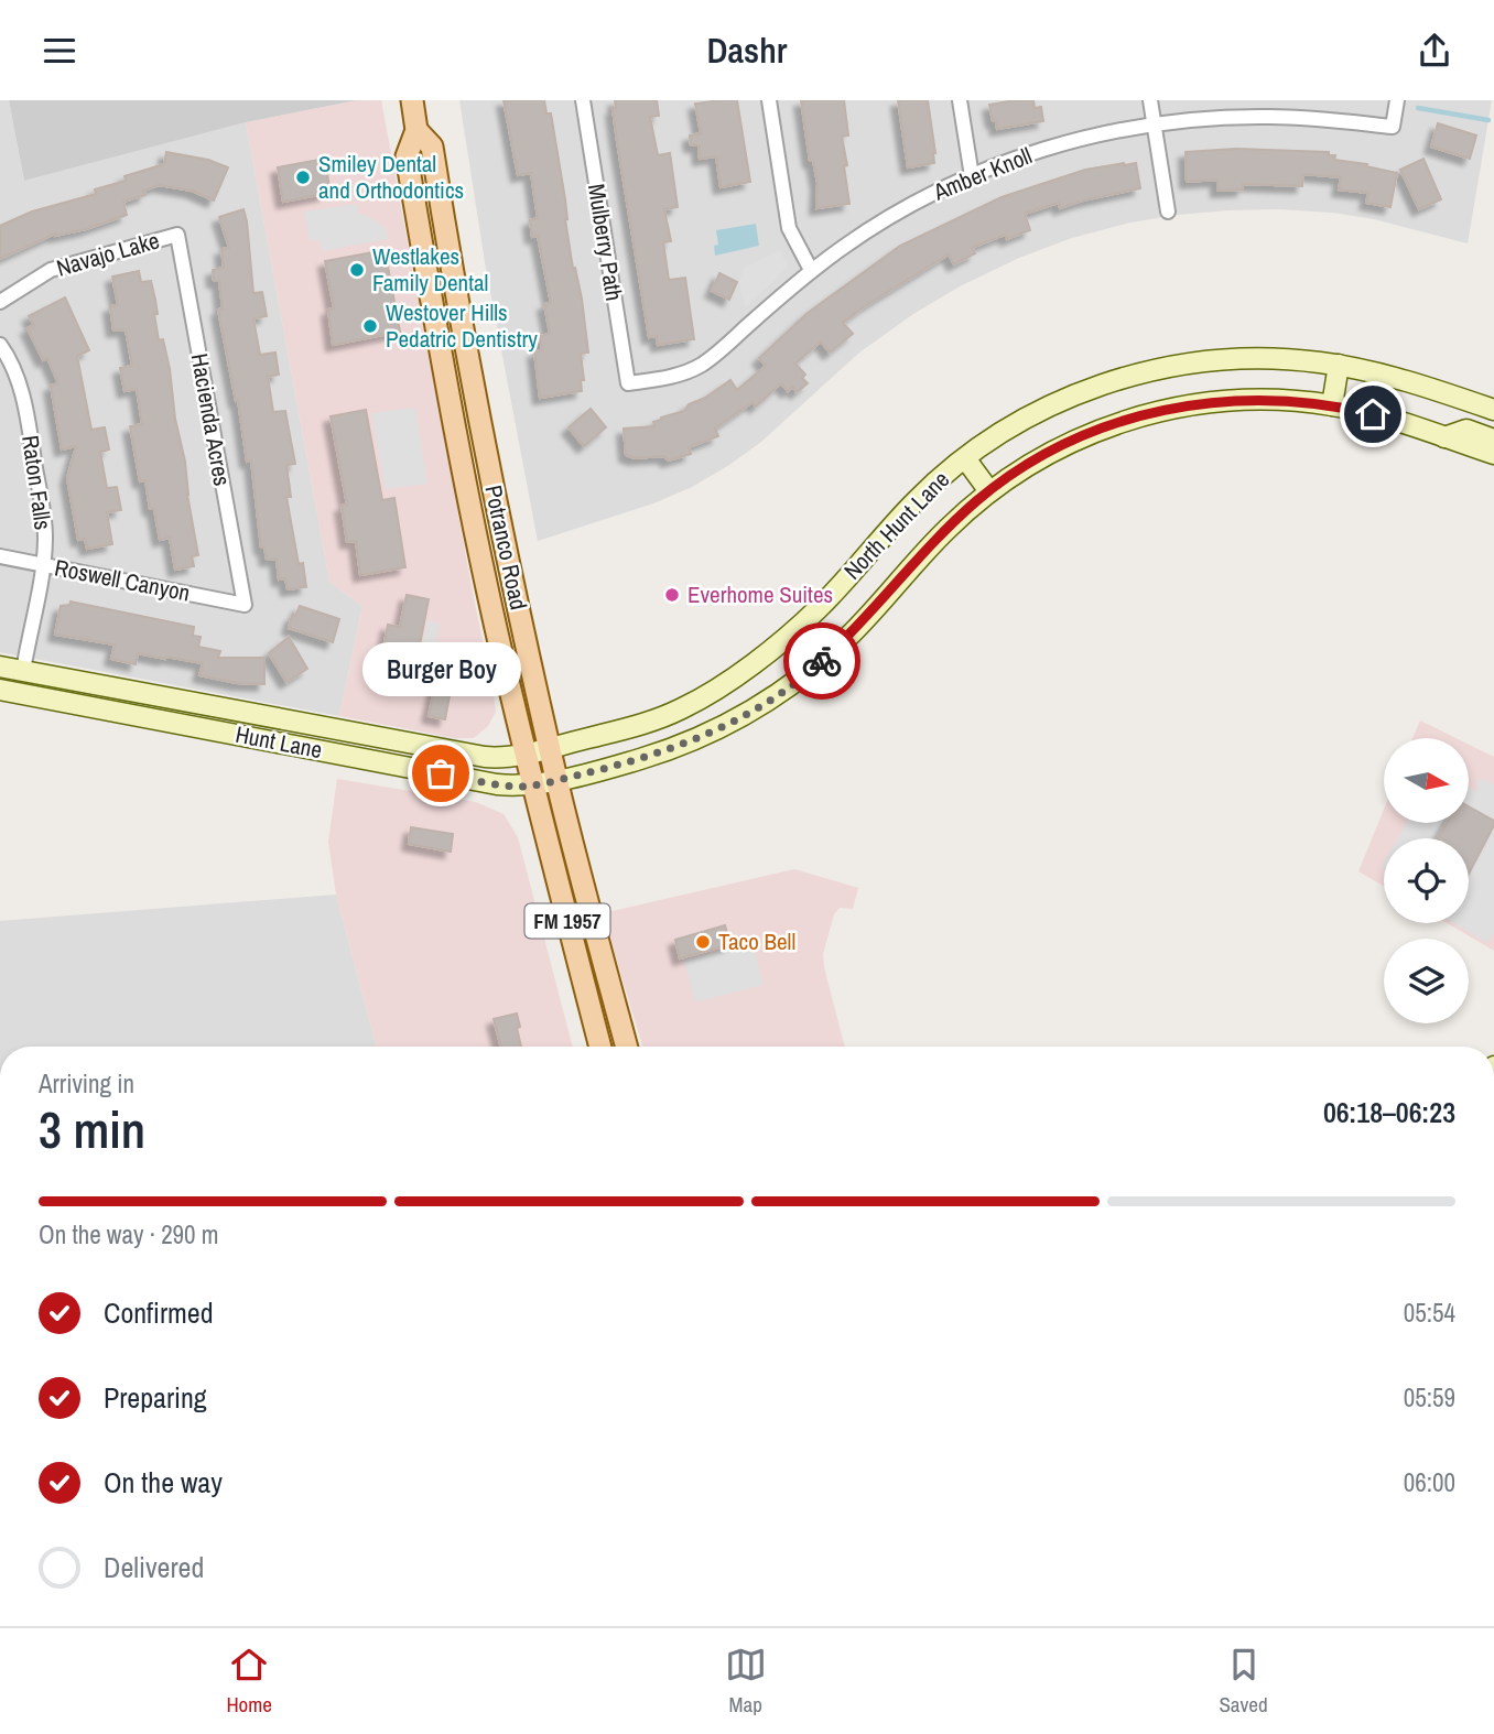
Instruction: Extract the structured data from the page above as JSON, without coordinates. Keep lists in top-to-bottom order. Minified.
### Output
{"streets":{"main road":["North Hunt Lane","Potranco Road","Hunt Lane","FM 1957"],"street":["Amber Knoll","Mulberry Path","Navajo Lake","Hacienda Acres","Raton Falls","Roswell Canyon"]},"crossings":[["Amber Knoll","Mulberry Path"],["Navajo Lake","Hacienda Acres"],["Hacienda Acres","Roswell Canyon"],["Raton Falls","Roswell Canyon"],["Raton Falls","Hunt Lane"],["North Hunt Lane","Potranco Road"],["North Hunt Lane","Hunt Lane"],["Potranco Road","Hunt Lane"]],"places":["Smiley Dental and Orthodontics","Westlakes Family Dental","Westover Hills Pedatric Dentistry","Everhome Suites","Burger Boy","Taco Bell"],"north":"right","page":{"header":"Dashr","bubble":"Burger Boy","heading":["3 min","Arriving in","06:18–06:23"],"bar":"On the way · 290 m","list":[["Confirmed","05:54"],["Preparing","05:59"],["On the way","06:00"],"Delivered"],"tabs":["Home","Map","Saved"]}}
